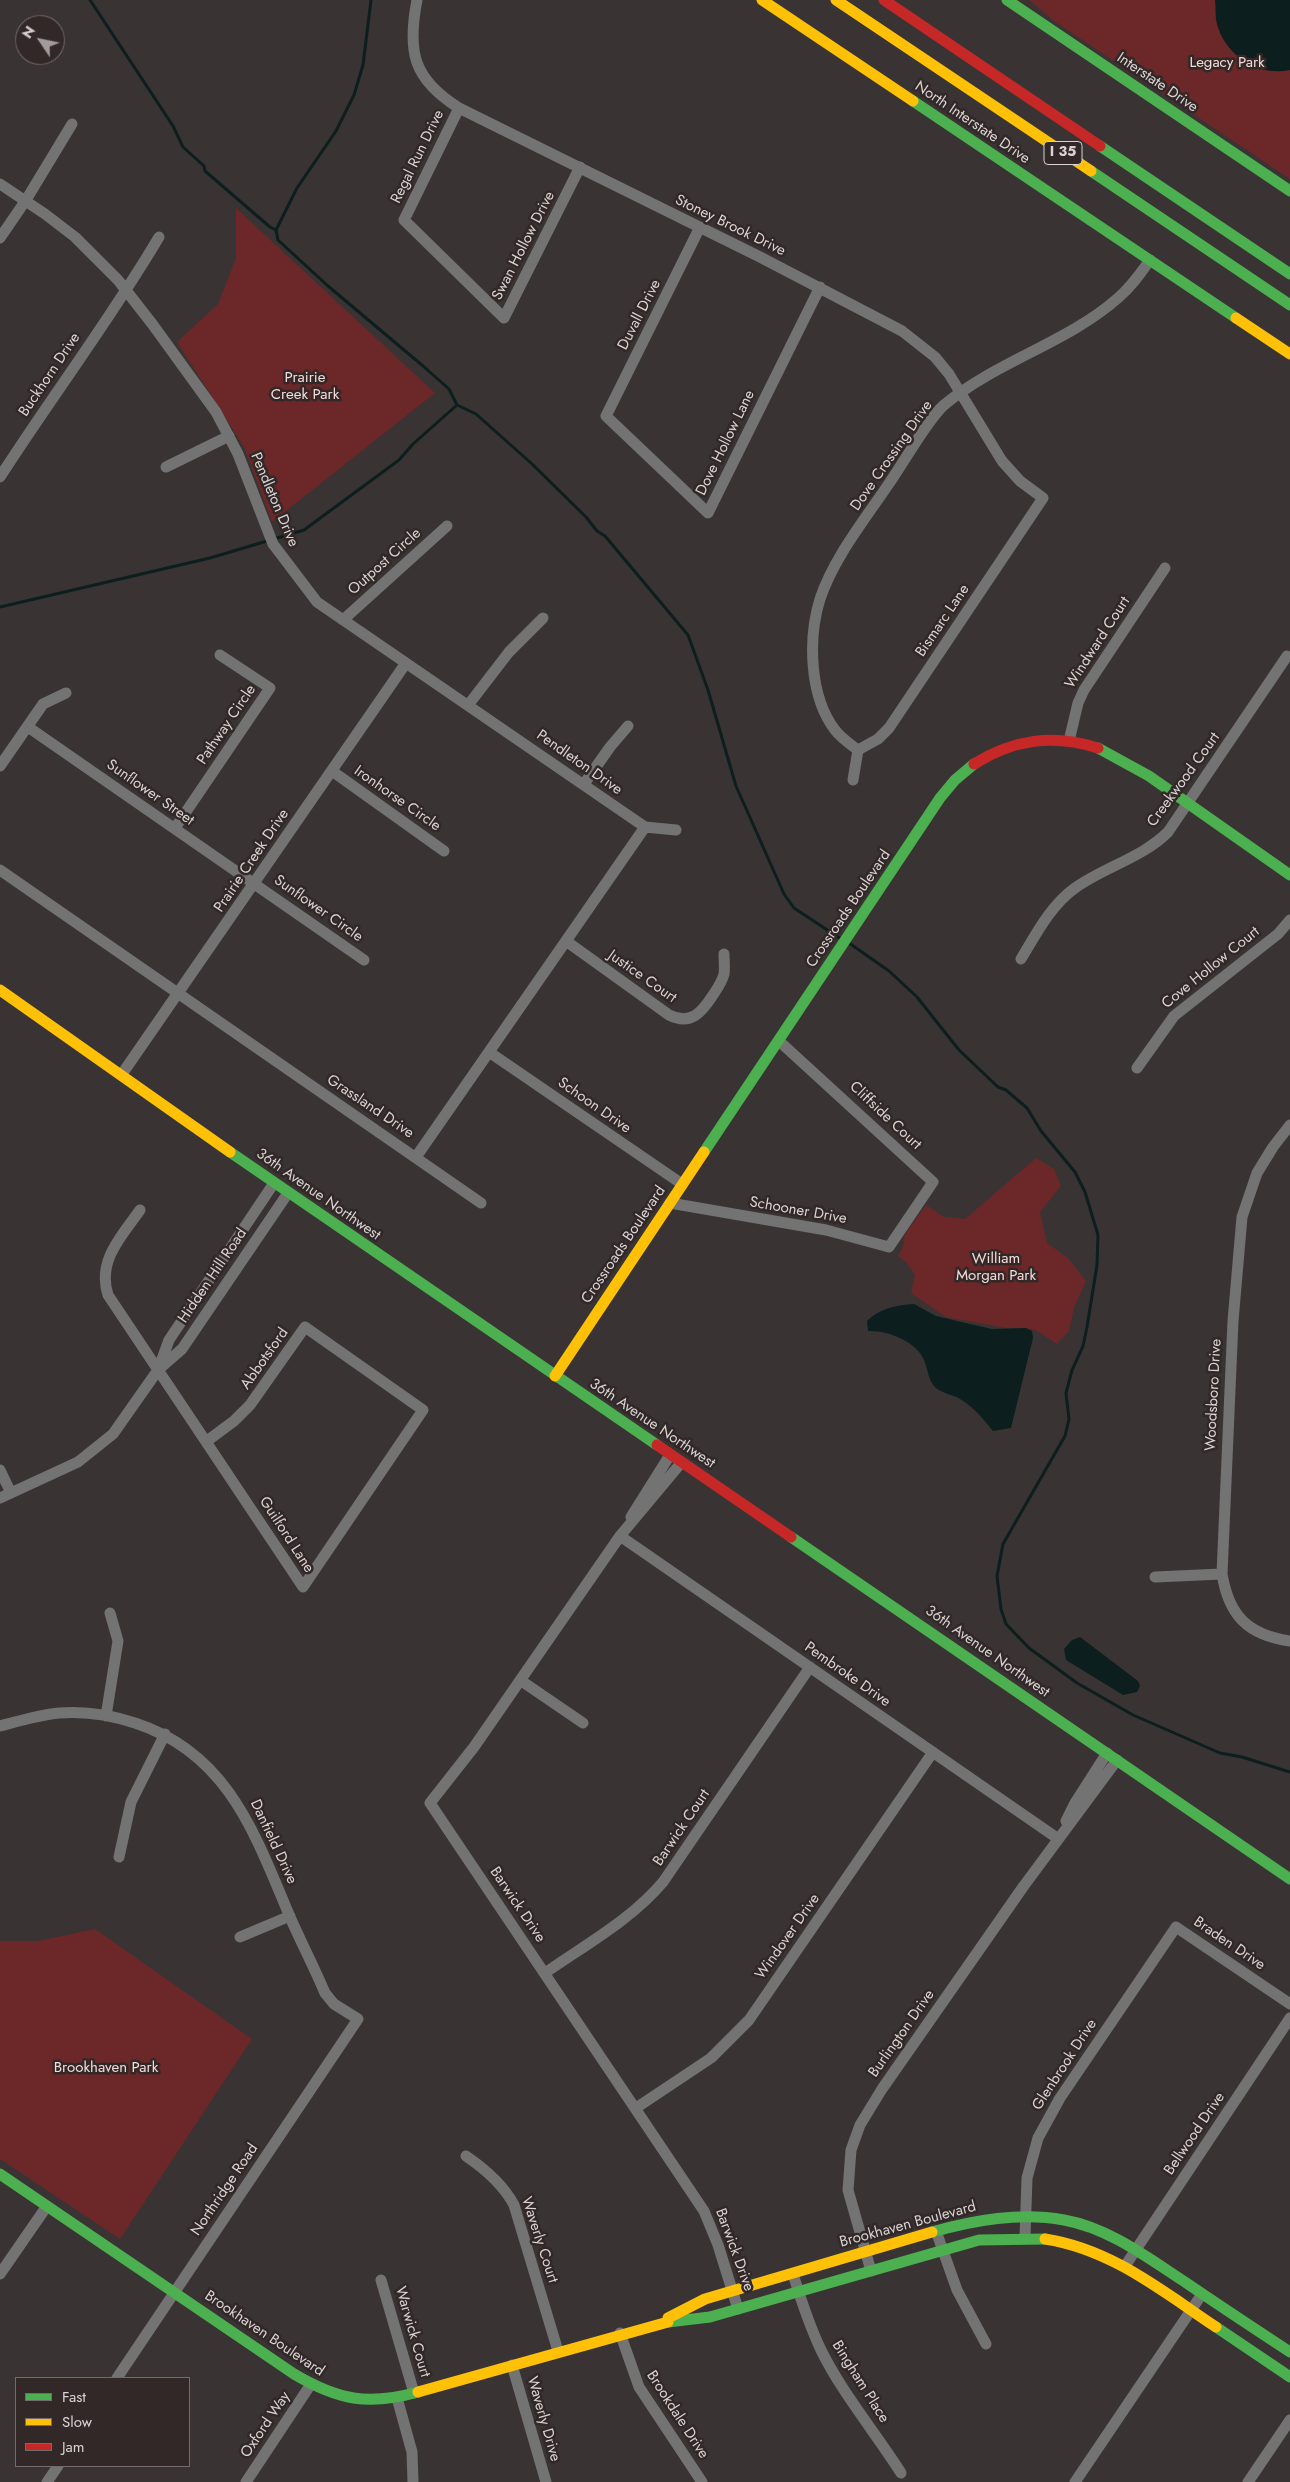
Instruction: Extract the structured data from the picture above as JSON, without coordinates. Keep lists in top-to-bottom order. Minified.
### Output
{"streets":{"main road":["Interstate Drive","North Interstate Drive","I 35","Crossroads Boulevard","36th Avenue Northwest","Brookhaven Boulevard"],"street":["Regal Run Drive","Stoney Brook Drive","Swan Hollow Drive","Duvall Drive","Buckhorn Drive","Dove Hollow Lane","Dove Crossing Drive","Pendleton Drive","Outpost Circle","Bismarc Lane","Windward Court","Pathway Circle","Creekwood Court","Sunflower Street","Ironhorse Circle","Prairie Creek Drive","Sunflower Circle","Cove Hollow Court","Justice Court","Schoon Drive","Grassland Drive","Cliffside Court","Schooner Drive","Hidden Hill Road","Abbotsford","Woodsboro Drive","Guilford Lane","Pembroke Drive","Barwick Court","Danfield Drive","Barwick Drive","Windover Drive","Braden Drive","Burlington Drive","Glenbrook Drive","Bellwood Drive","Northridge Road","Waverly Court","Warwick Court","Bingham Place","Brookdale Drive","Waverly Drive","Oxford Way"]},"crossings":[["North Interstate Drive","Dove Crossing Drive"],["Regal Run Drive","Stoney Brook Drive"],["Regal Run Drive","Swan Hollow Drive"],["Stoney Brook Drive","Swan Hollow Drive"],["Stoney Brook Drive","Duvall Drive"],["Stoney Brook Drive","Dove Hollow Lane"],["Stoney Brook Drive","Dove Crossing Drive"],["Stoney Brook Drive","Bismarc Lane"],["Duvall Drive","Dove Hollow Lane"],["Buckhorn Drive","Pendleton Drive"],["Dove Crossing Drive","Bismarc Lane"],["Pendleton Drive","Outpost Circle"],["Pendleton Drive","Prairie Creek Drive"],["Pendleton Drive","Grassland Drive"],["Windward Court","Crossroads Boulevard"],["Pathway Circle","Sunflower Street"],["Creekwood Court","Crossroads Boulevard"],["Sunflower Street","Prairie Creek Drive"],["Sunflower Street","Sunflower Circle"],["Ironhorse Circle","Prairie Creek Drive"],["Prairie Creek Drive","Sunflower Circle"],["Prairie Creek Drive","Grassland Drive"],["Prairie Creek Drive","36th Avenue Northwest"],["Crossroads Boulevard","Schoon Drive"],["Crossroads Boulevard","Cliffside Court"],["Crossroads Boulevard","36th Avenue Northwest"],["Crossroads Boulevard","Schooner Drive"],["Justice Court","Grassland Drive"],["Schoon Drive","Grassland Drive"],["Cliffside Court","Schooner Drive"],["36th Avenue Northwest","Hidden Hill Road"],["36th Avenue Northwest","Barwick Drive"],["36th Avenue Northwest","Burlington Drive"],["Hidden Hill Road","Guilford Lane"],["Abbotsford","Guilford Lane"],["Pembroke Drive","Barwick Court"],["Pembroke Drive","Barwick Drive"],["Pembroke Drive","Windover Drive"],["Pembroke Drive","Burlington Drive"],["Barwick Court","Barwick Drive"],["Danfield Drive","Northridge Road"],["Barwick Drive","Windover Drive"],["Barwick Drive","Brookhaven Boulevard"],["Braden Drive","Glenbrook Drive"],["Burlington Drive","Brookhaven Boulevard"],["Glenbrook Drive","Brookhaven Boulevard"],["Bellwood Drive","Brookhaven Boulevard"],["Northridge Road","Brookhaven Boulevard"],["Brookhaven Boulevard","Waverly Court"],["Brookhaven Boulevard","Warwick Court"],["Brookhaven Boulevard","Bingham Place"],["Brookhaven Boulevard","Brookdale Drive"],["Brookhaven Boulevard","Waverly Drive"],["Brookhaven Boulevard","Oxford Way"]],"parks":["Legacy Park","Prairie Creek Park","William Morgan Park","Brookhaven Park"],"legend":["Fast","Slow","Jam"],"north":"top left"}
